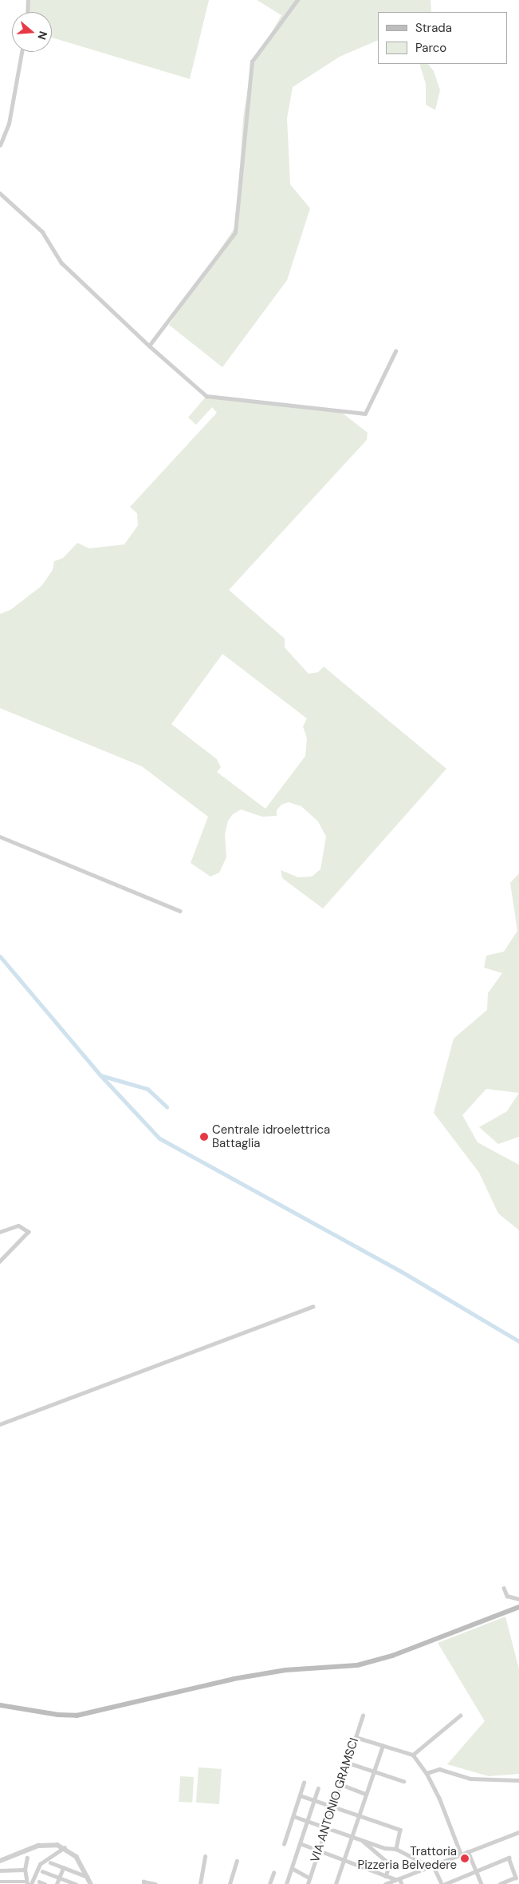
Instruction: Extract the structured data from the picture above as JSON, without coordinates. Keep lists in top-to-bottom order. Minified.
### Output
{"streets":{"street":["VIA ANTONIO GRAMSCI"]},"places":["Centrale idroelettrica Battaglia","Trattoria Pizzeria Belvedere"],"legend":["Strada","Parco"],"north":"right"}
